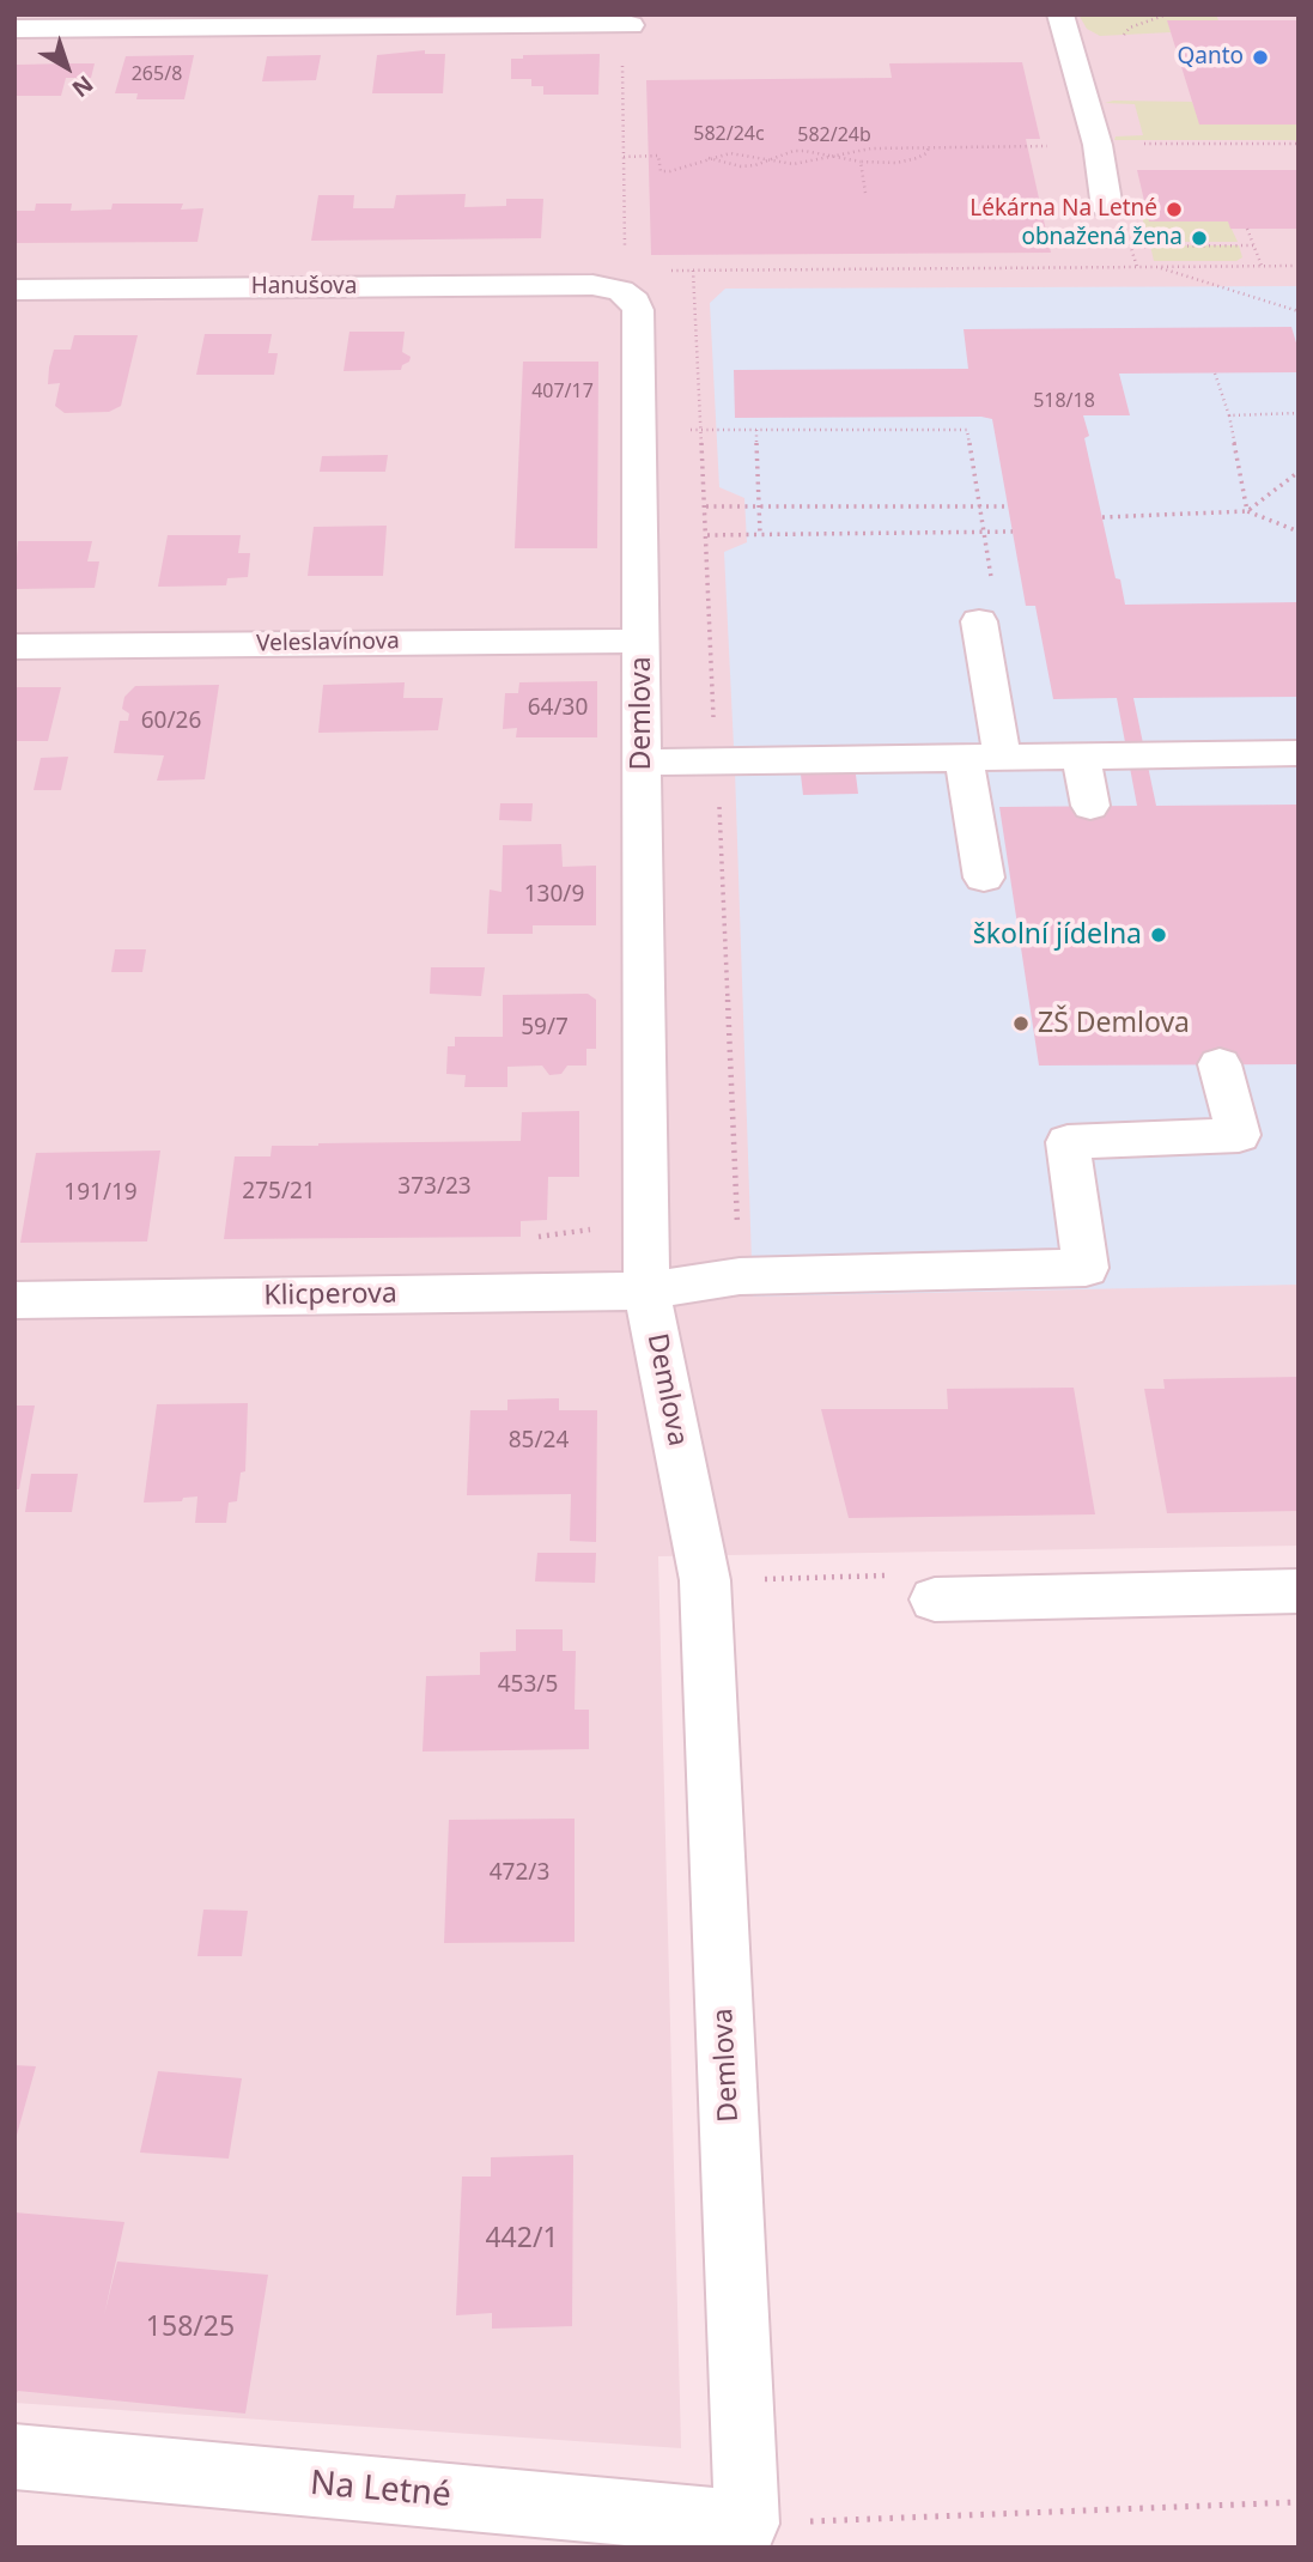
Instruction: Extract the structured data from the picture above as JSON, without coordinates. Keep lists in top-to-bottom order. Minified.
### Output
{"streets":{"street":["Hanušova","Veleslavínova","Demlova","Klicperova","Na Letné"]},"crossings":[["Hanušova","Demlova"],["Veleslavínova","Demlova"],["Demlova","Klicperova"],["Demlova","Na Letné"]],"places":["Qanto","Lékárna Na Letné","obnažená žena","školní jídelna","ZŠ Demlova"],"house_numbers":["265/8","582/24c","582/24b","407/17","518/18","64/30","60/26","130/9","59/7","373/23","275/21","191/19","85/24","453/5","472/3","442/1","158/25"],"north":"bottom right"}
